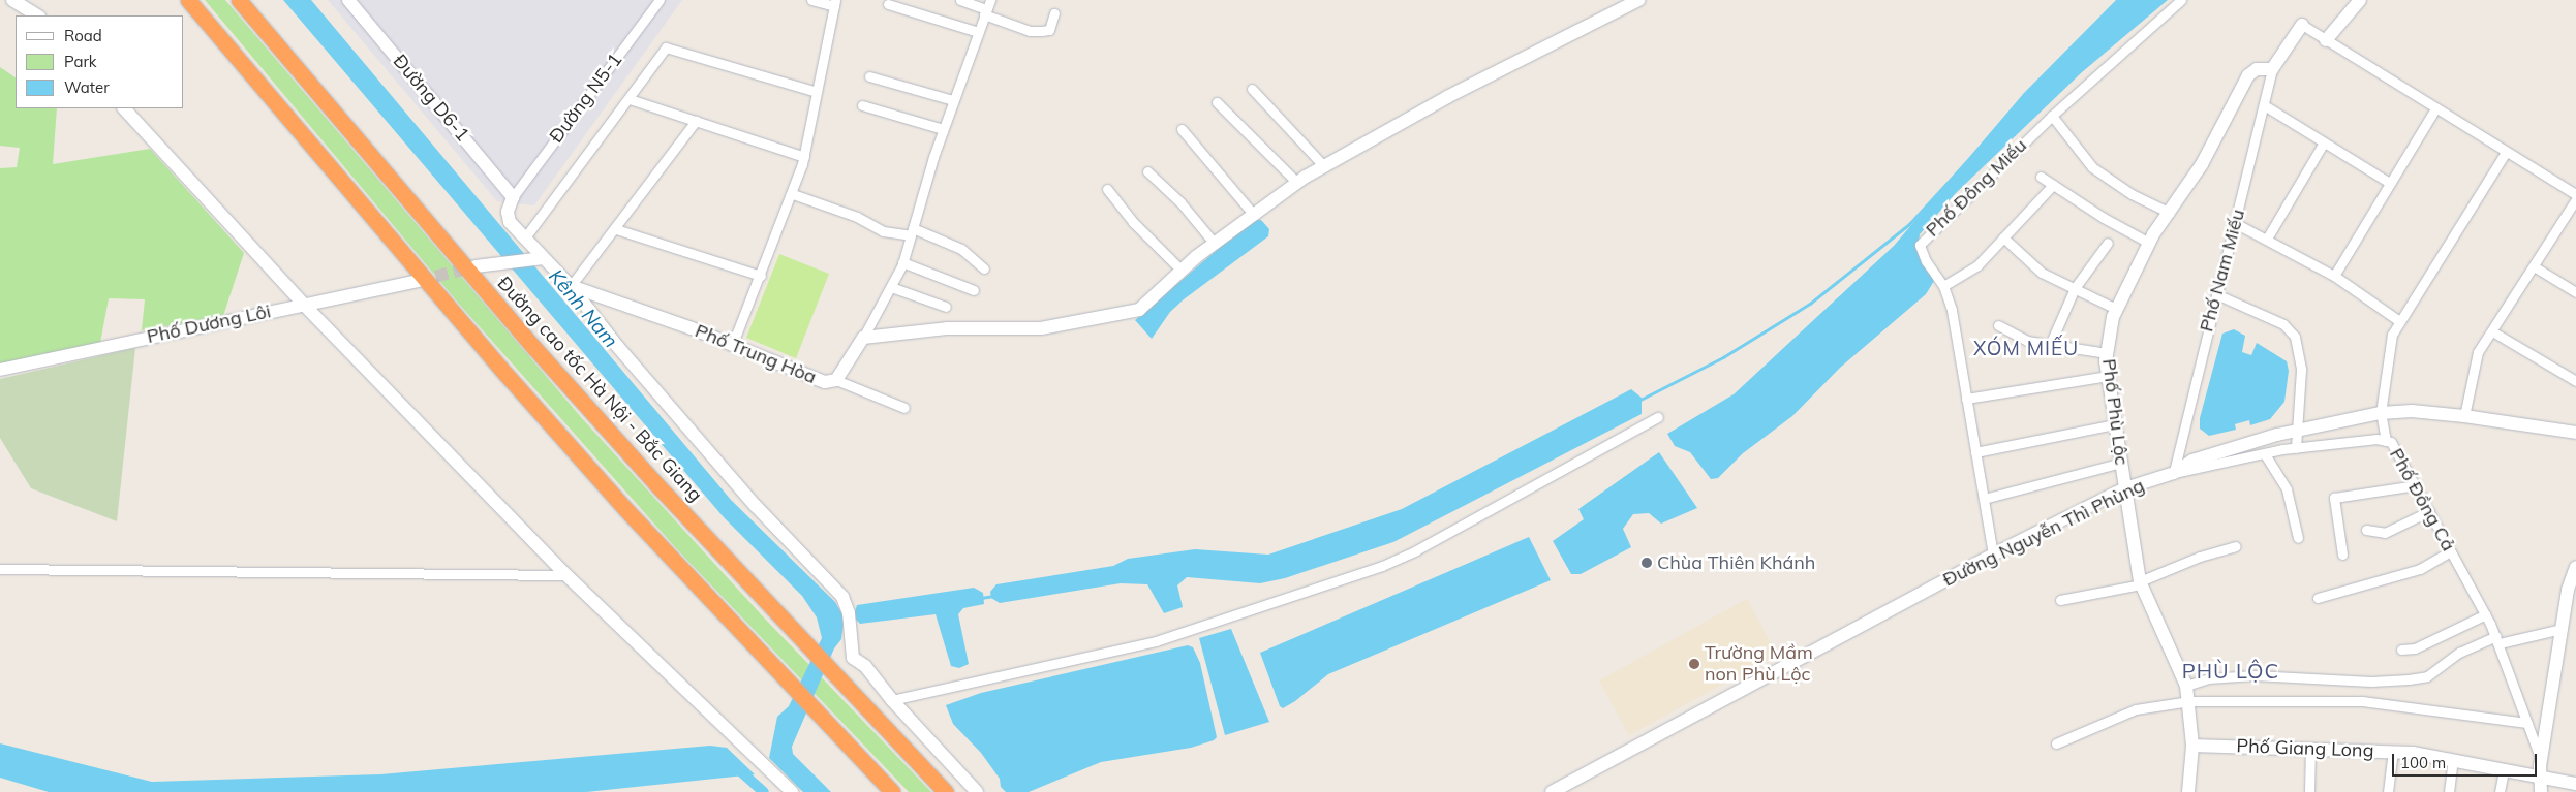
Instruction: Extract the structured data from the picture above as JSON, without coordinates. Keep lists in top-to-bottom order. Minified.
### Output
{"streets":{"highway":["Đường cao tốc Hà Nội - Bắc Giang"],"street":["Đường D6-1","Đường N5-1","Phố Đông Miếu","Phố Nam Miếu","Phố Dương Lôi","Phố Trung Hòa","Phố Phù Lộc","Phố Đồng Cả","Đường Nguyễn Thì Phùng","Phố Giang Long"]},"crossings":[["Đường D6-1","Đường N5-1"],["Đường D6-1","Phố Trung Hòa"],["Đường N5-1","Phố Trung Hòa"],["Phố Đông Miếu","Đường Nguyễn Thì Phùng"],["Phố Nam Miếu","Phố Phù Lộc"],["Phố Nam Miếu","Phố Đồng Cả"],["Phố Nam Miếu","Đường Nguyễn Thì Phùng"],["Phố Phù Lộc","Đường Nguyễn Thì Phùng"],["Phố Phù Lộc","Phố Giang Long"],["Phố Đồng Cả","Đường Nguyễn Thì Phùng"]],"districts":["XÓM MIẾU","PHÙ LỘC"],"water":["Kênh Nam"],"places":["Chùa Thiên Khánh","Trường Mầm non Phù Lộc"],"legend":["Road","Park","Water"],"scale_bar":"100 m"}
